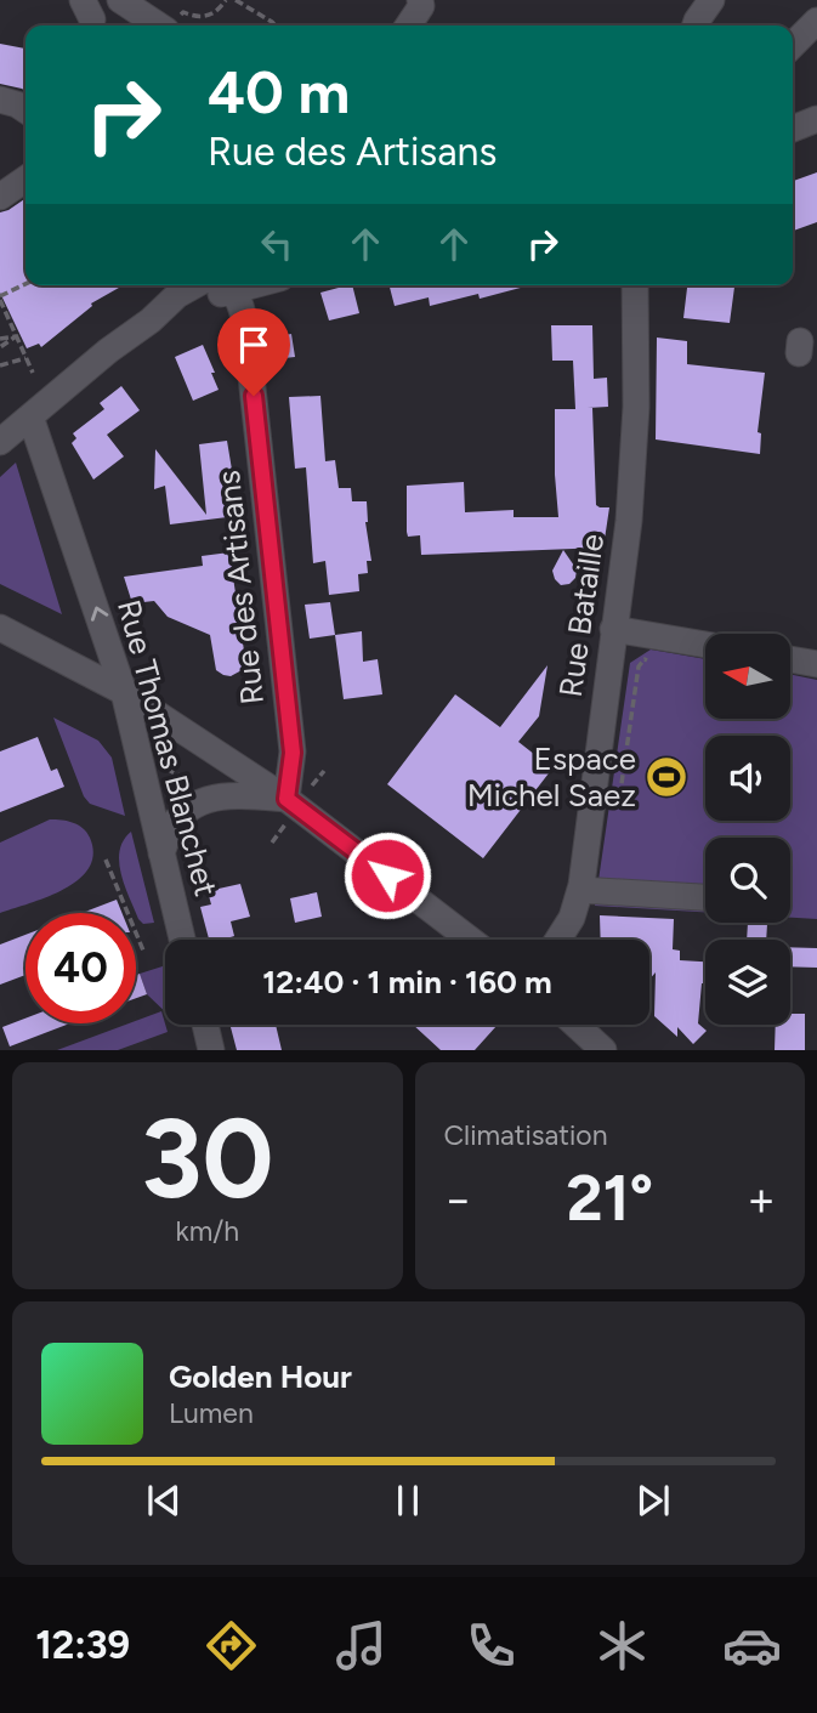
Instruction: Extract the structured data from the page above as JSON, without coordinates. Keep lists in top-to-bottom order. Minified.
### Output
{"streets":{"street":["Rue des Artisans","Rue Bataille","Rue Thomas Blanchet"]},"one_way":["Rue Thomas Blanchet"],"places":{"sports":["Espace Michel Saez"]},"north":"left","page":{"turn":["40 m","Rue des Artisans"],"limit":"40","trip":"12:40 · 1 min · 160 m","tile":[["30","km/h"],"Climatisation"],"heat":["−","21°","+"],"song":["Golden Hour","Lumen"],"tabs":"12:39"}}
